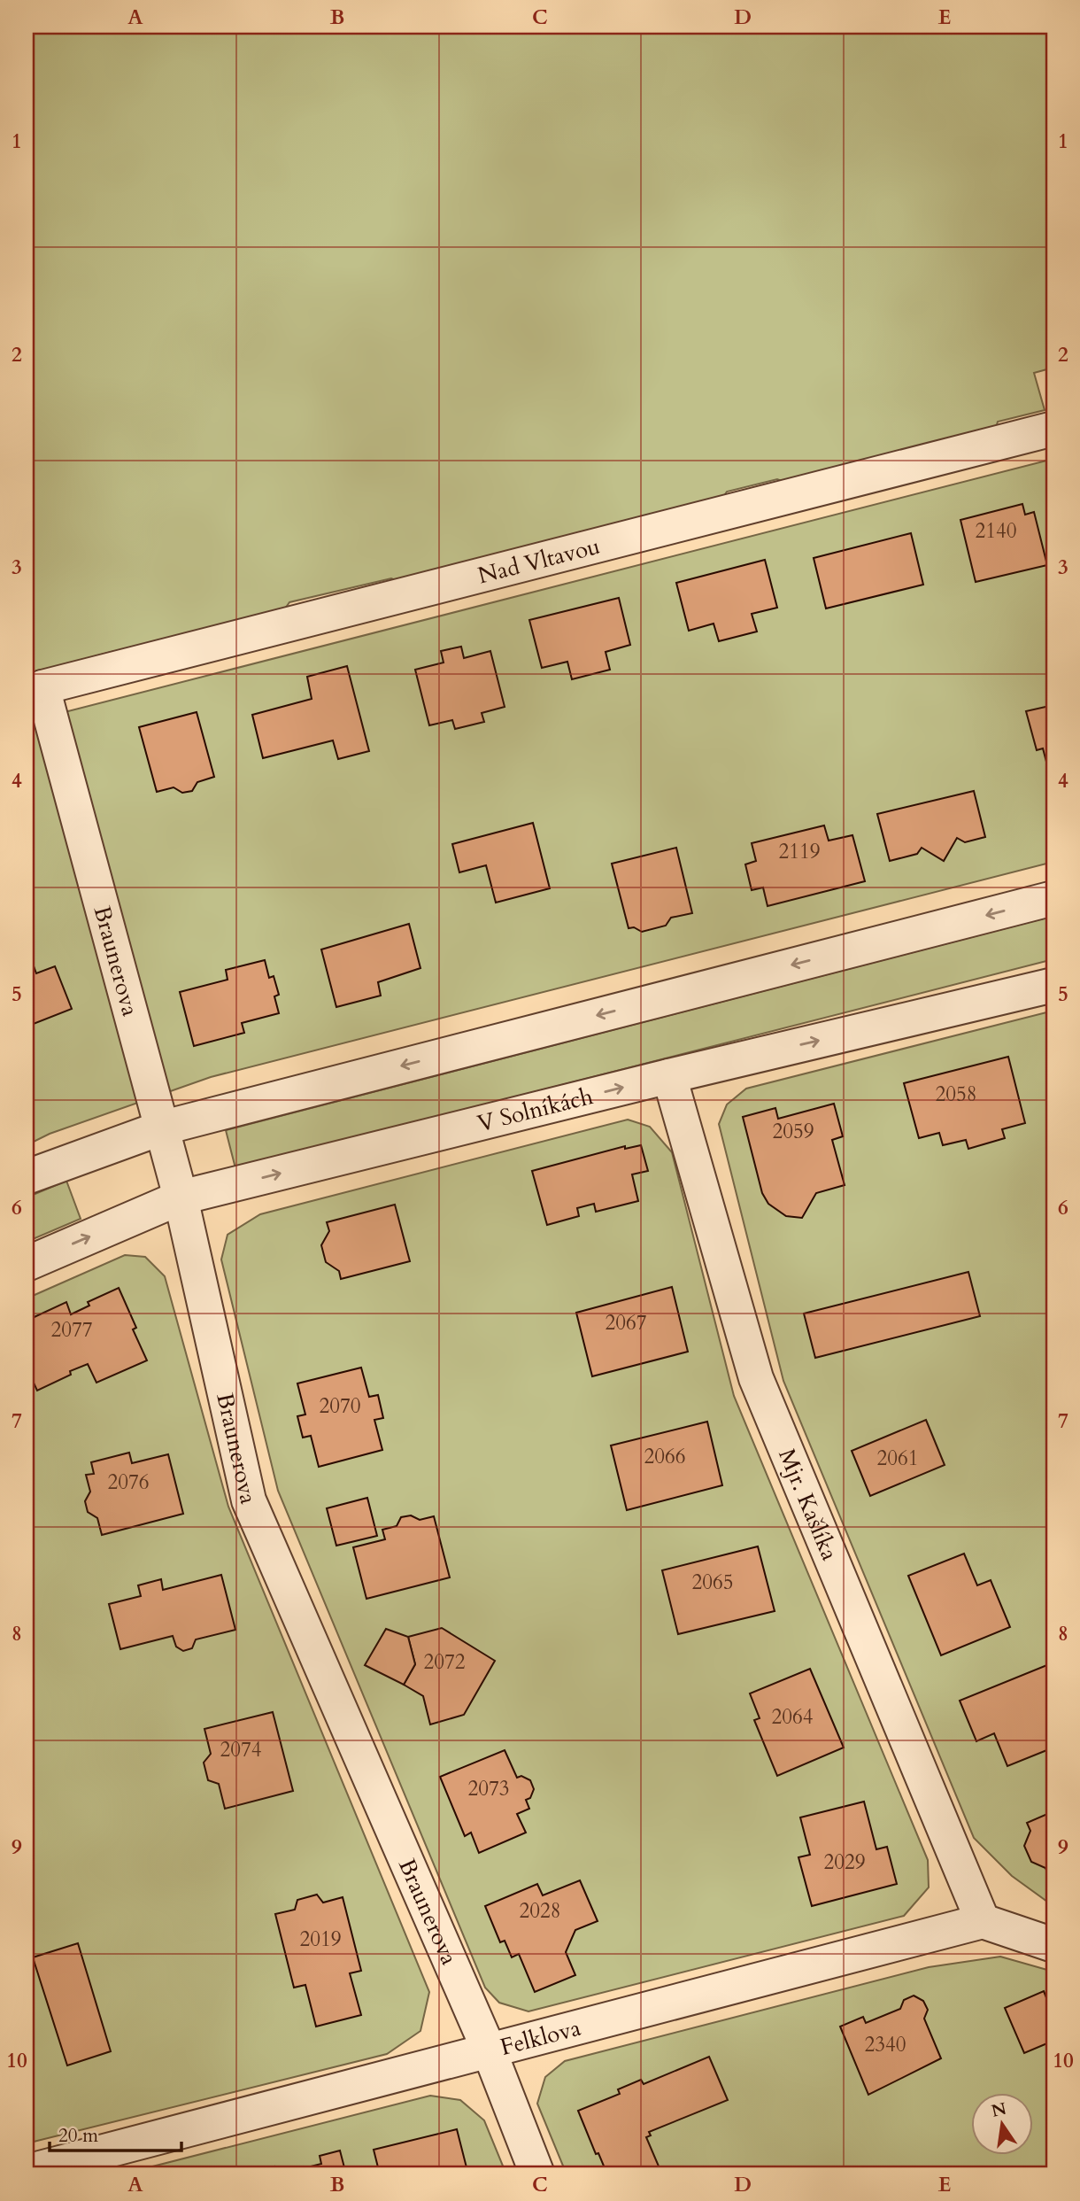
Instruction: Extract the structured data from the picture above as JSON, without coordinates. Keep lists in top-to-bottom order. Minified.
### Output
{"streets":{"street":["Nad Vltavou","Braunerova","V Solníkách","Mjr. Kašlíka","Felklova"]},"crossings":[["Nad Vltavou","Braunerova"],["Braunerova","V Solníkách"],["Braunerova","Felklova"],["V Solníkách","Mjr. Kašlíka"],["Mjr. Kašlíka","Felklova"]],"house_numbers":["2140","2119","2058","2059","2067","2077","2070","2066","2061","2076","2065","2072","2064","2074","2073","2029","2028","2019","2340"],"scale_bar":"20 m","north":"top","grid":{"columns":["A","B","C","D","E"],"rows":["1","2","3","4","5","6","7","8","9","10"]}}
